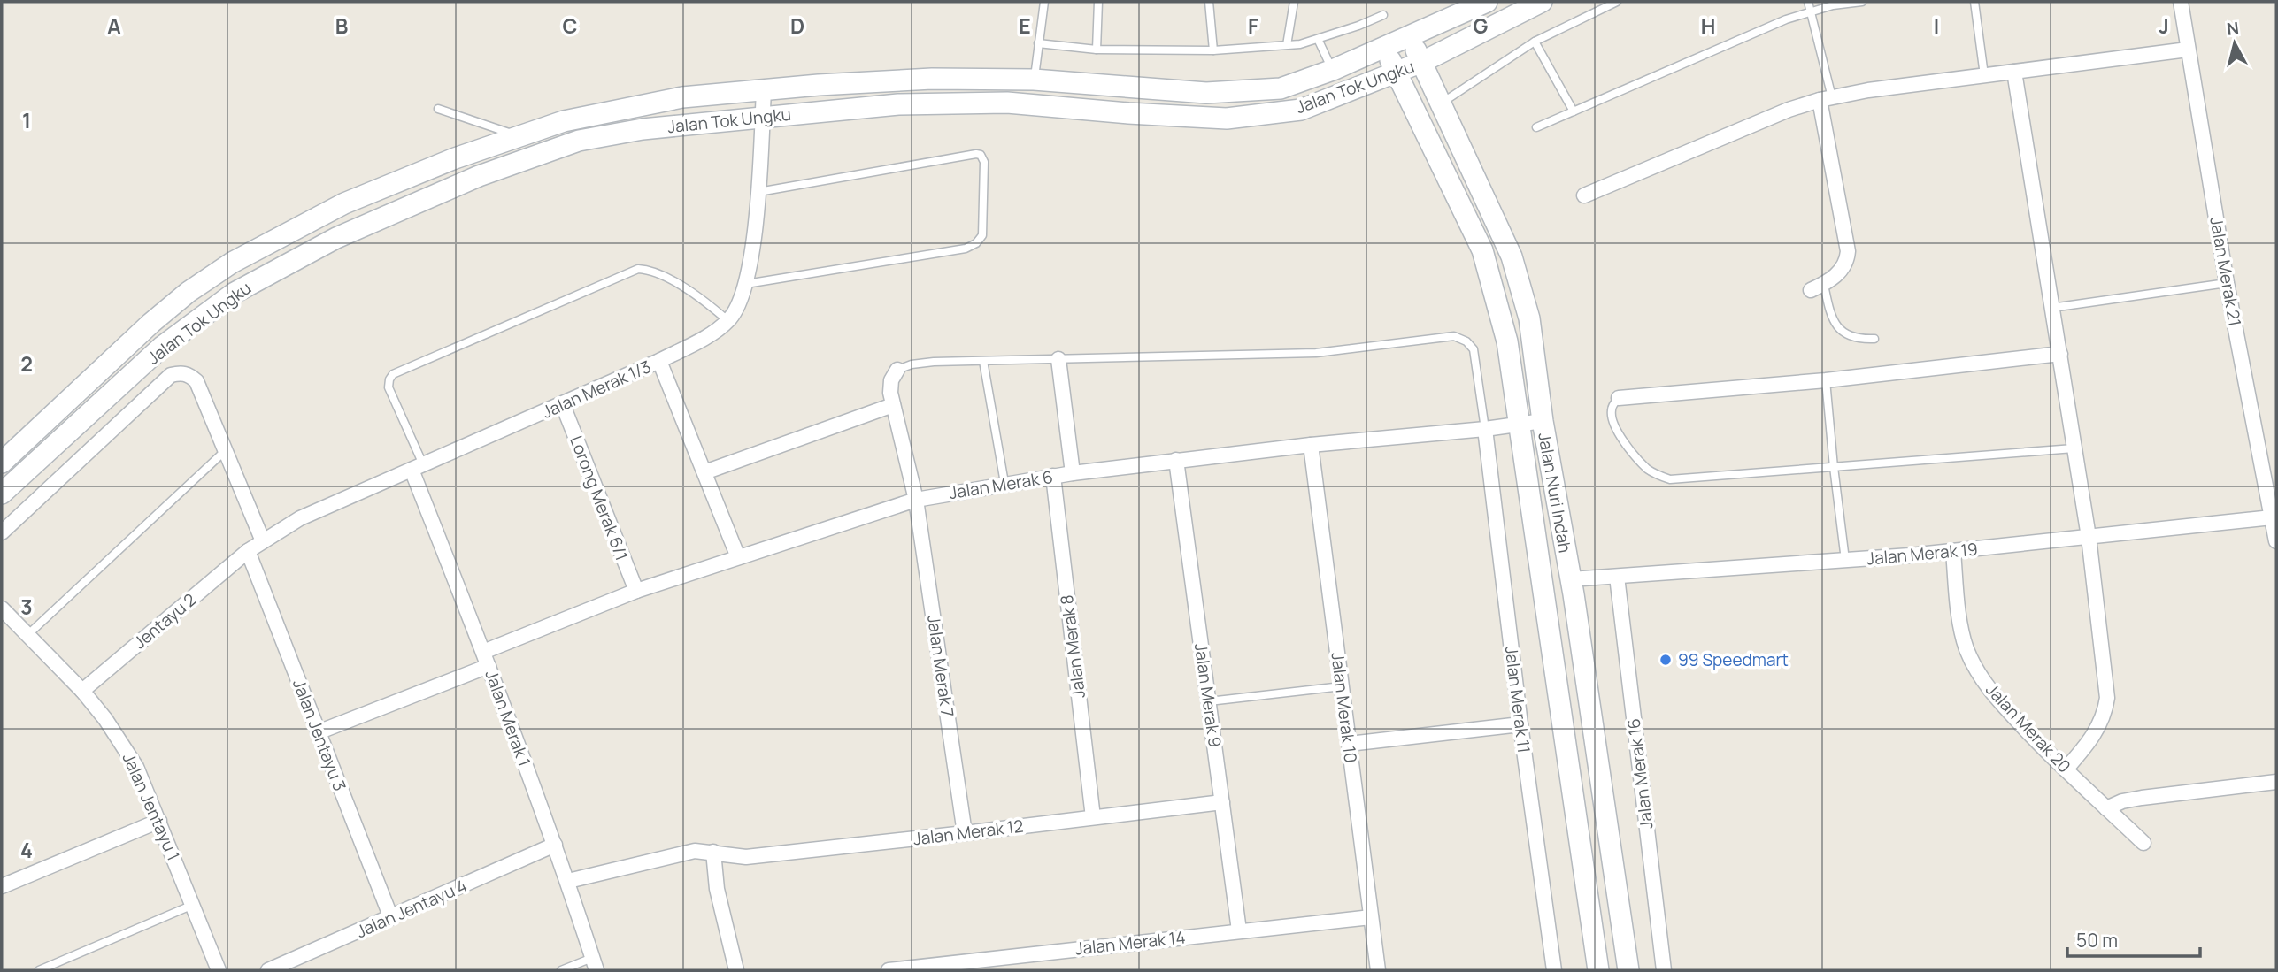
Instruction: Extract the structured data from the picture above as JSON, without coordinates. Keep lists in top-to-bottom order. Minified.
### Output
{"streets":{"main road":["Jalan Tok Ungku","Jalan Nuri Indah"],"street":["Jalan Merak 21","Jalan Merak 1/3","Jalan Merak 6","Lorong Merak 6/1","Jalan Merak 19","Jentayu 2","Jalan Merak 8","Jalan Merak 7","Jalan Merak 9","Jalan Merak 11","Jalan Merak 10","Jalan Merak 1","Jalan Merak 20","Jalan Jentayu 3","Jalan Merak 16","Jalan Jentayu 1","Jalan Merak 12","Jalan Jentayu 4","Jalan Merak 14"]},"crossings":[["Jalan Tok Ungku","Jalan Nuri Indah"],["Jalan Merak 21","Jalan Merak 19"],["Jalan Merak 1/3","Lorong Merak 6/1"],["Jalan Merak 1/3","Jentayu 2"],["Jalan Merak 1/3","Jalan Merak 1"],["Jalan Merak 1/3","Jalan Jentayu 3"],["Jalan Merak 6","Jalan Nuri Indah"],["Jalan Merak 6","Lorong Merak 6/1"],["Jalan Merak 6","Jalan Merak 8"],["Jalan Merak 6","Jalan Merak 7"],["Jalan Merak 6","Jalan Merak 9"],["Jalan Merak 6","Jalan Merak 11"],["Jalan Merak 6","Jalan Merak 10"],["Jalan Merak 6","Jalan Merak 1"],["Jalan Nuri Indah","Jalan Merak 19"],["Jalan Merak 19","Jalan Merak 20"],["Jalan Merak 19","Jalan Merak 16"],["Jentayu 2","Jalan Jentayu 3"],["Jentayu 2","Jalan Jentayu 1"],["Jalan Merak 8","Jalan Merak 12"],["Jalan Merak 7","Jalan Merak 12"],["Jalan Merak 9","Jalan Merak 12"],["Jalan Merak 9","Jalan Merak 14"],["Jalan Merak 10","Jalan Merak 14"],["Jalan Merak 1","Jalan Merak 12"],["Jalan Merak 1","Jalan Jentayu 4"],["Jalan Jentayu 3","Jalan Jentayu 4"]],"places":["99 Speedmart"],"scale_bar":"50 m","north":"top","grid":{"columns":["A","B","C","D","E","F","G","H","I","J"],"rows":["1","2","3","4"]}}
